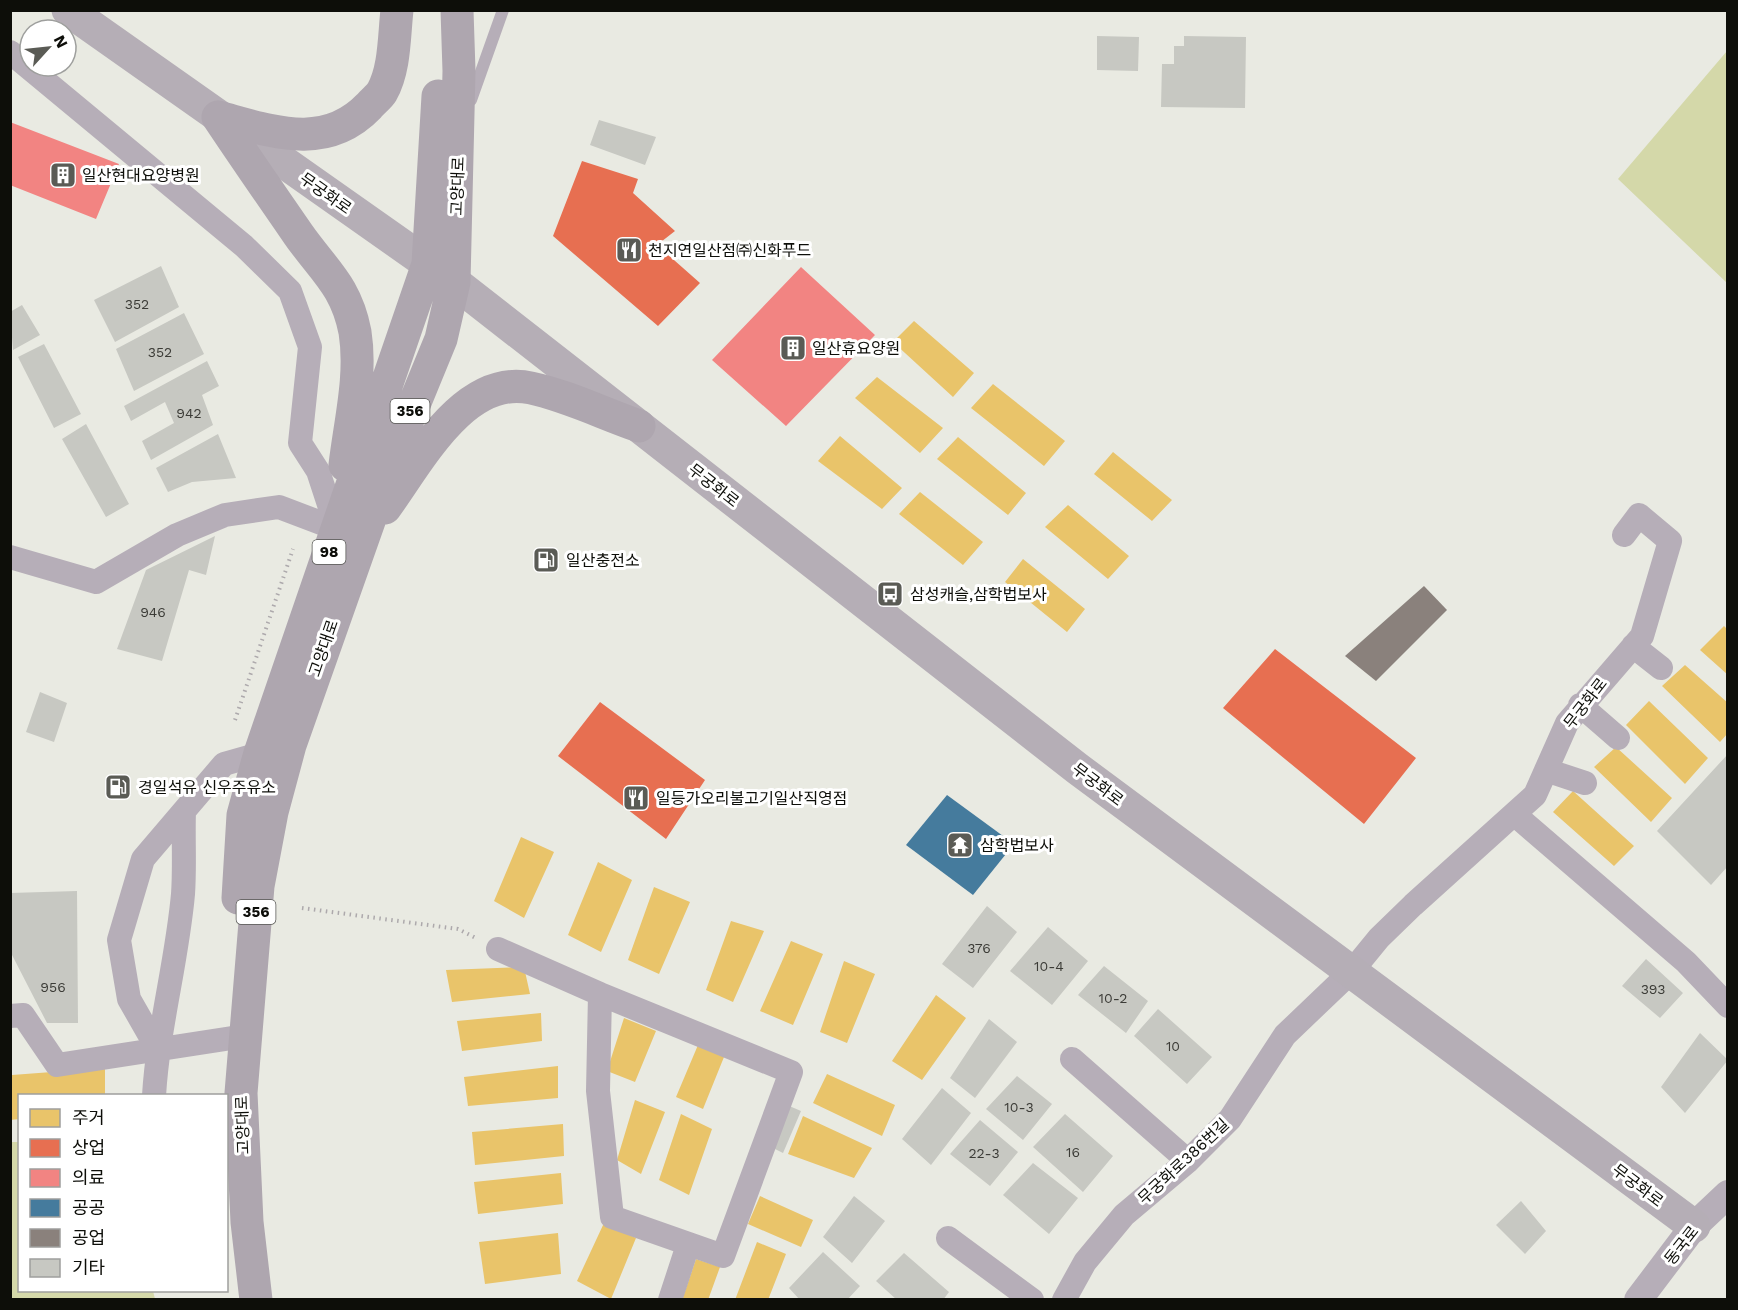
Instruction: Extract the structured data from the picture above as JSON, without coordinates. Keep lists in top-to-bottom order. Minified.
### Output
{"streets":{"main road":["고양대로","무궁화로","356","98"],"street":["무궁화로386번길","동국로"]},"crossings":[["고양대로","무궁화로"],["무궁화로","무궁화로386번길"],["무궁화로","동국로"]],"places":{"building":["일산현대요양병원","일산휴요양원"],"restaurant":["천지연일산점㈜신화푸드","일등가오리불고기일산직영점"],"fuel station":["일산충전소","경일석유 신우주유소"],"bus stop":["삼성캐슬,삼학법보사"],"temple":["삼학법보사"]},"house_numbers":["352","352","942","946","376","10-4","956","393","10-2","10","10-3","16","22-3"],"legend":["주거","상업","의료","공공","공업","기타"],"north":"top right"}
